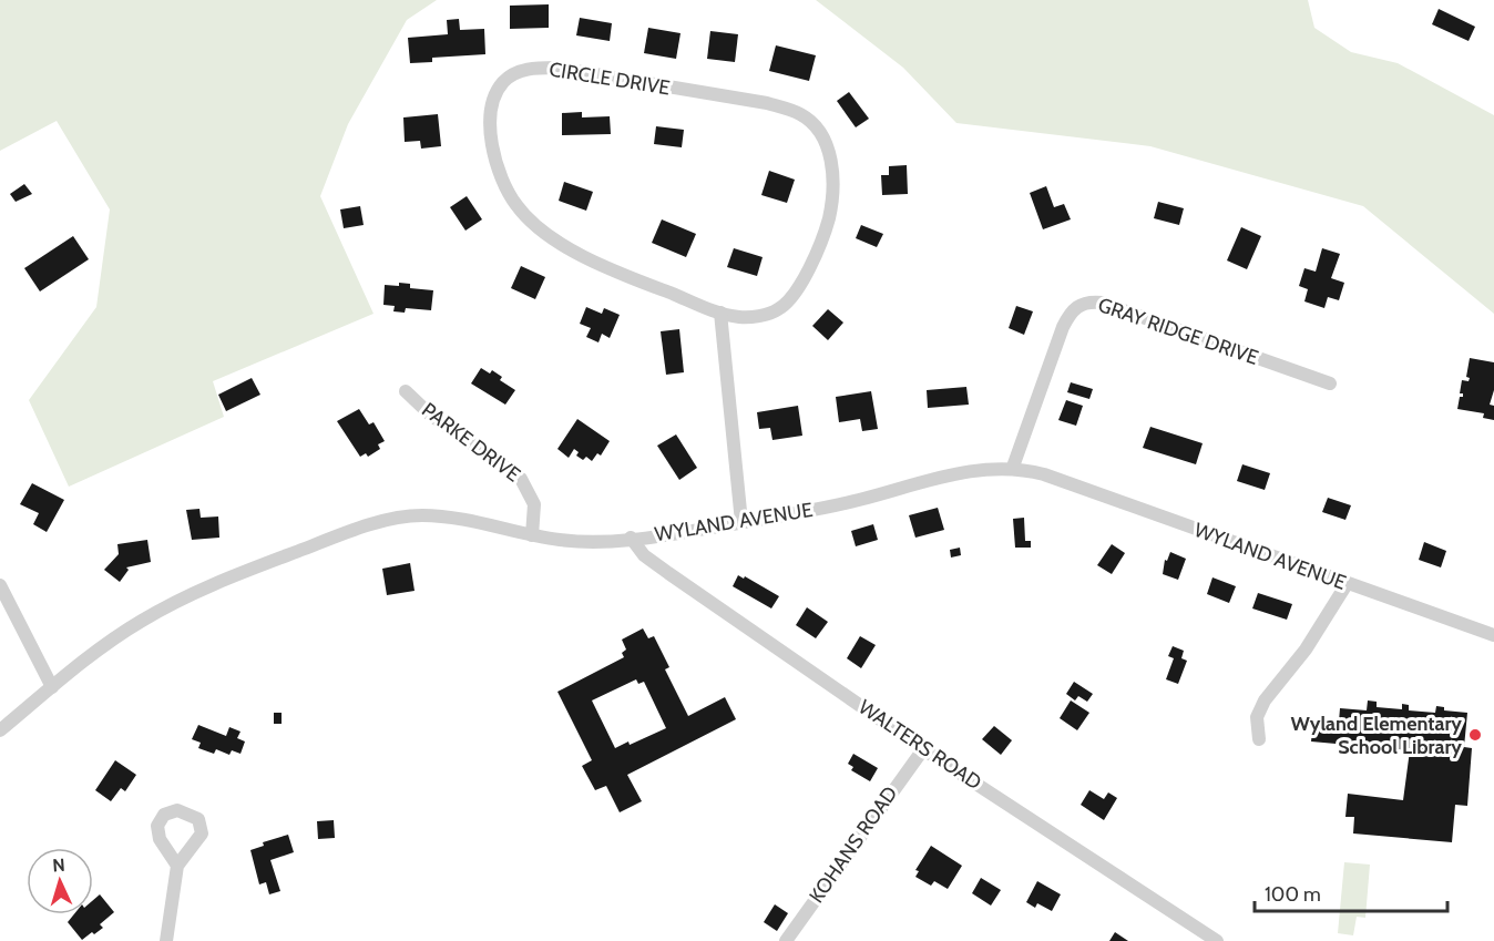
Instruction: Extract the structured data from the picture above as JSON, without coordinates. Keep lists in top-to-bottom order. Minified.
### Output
{"streets":{"street":["CIRCLE DRIVE","GRAY RIDGE DRIVE","PARKE DRIVE","WYLAND AVENUE","WALTERS ROAD","KOHANS ROAD"]},"crossings":[["GRAY RIDGE DRIVE","WYLAND AVENUE"],["PARKE DRIVE","WYLAND AVENUE"],["WYLAND AVENUE","WALTERS ROAD"],["WALTERS ROAD","KOHANS ROAD"]],"places":["Wyland Elementary School Library"],"scale_bar":"100 m","north":"top"}
